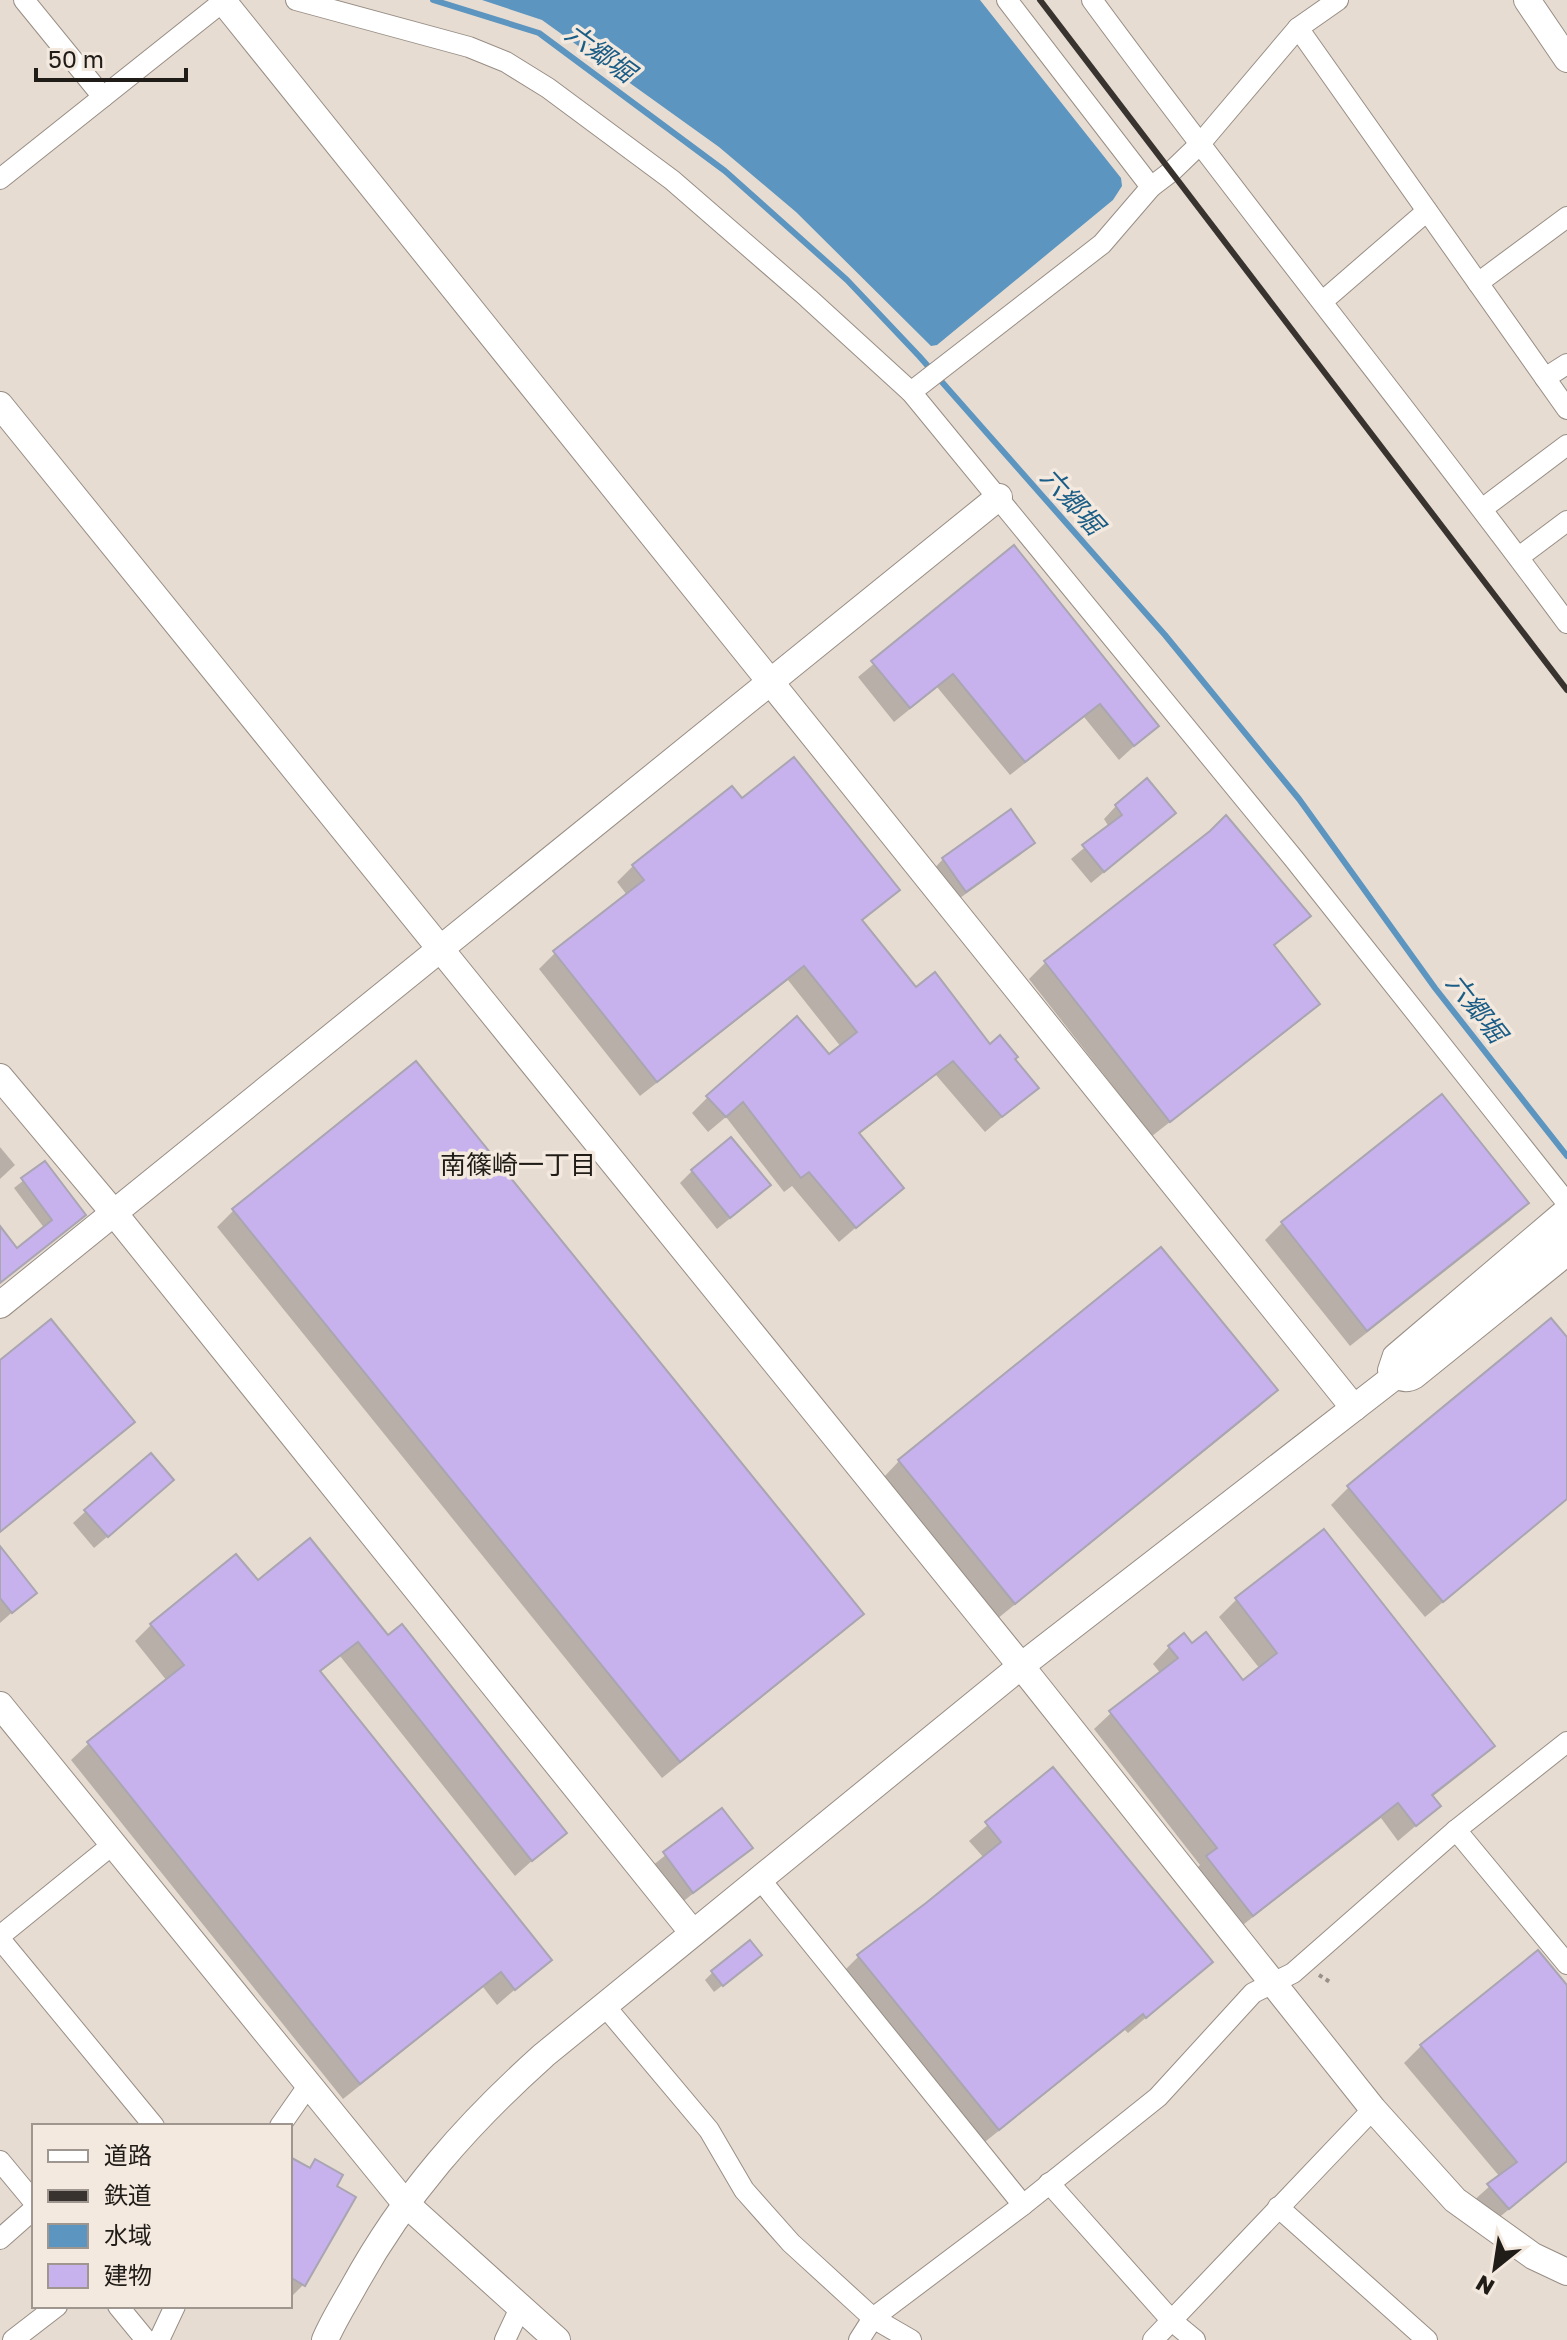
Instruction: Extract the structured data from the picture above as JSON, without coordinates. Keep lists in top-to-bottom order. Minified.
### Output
{"districts":["南篠崎一丁目"],"water":["六郷堀"],"legend":["道路","鉄道","水域","建物"],"scale_bar":"50 m","north":"bottom left"}
